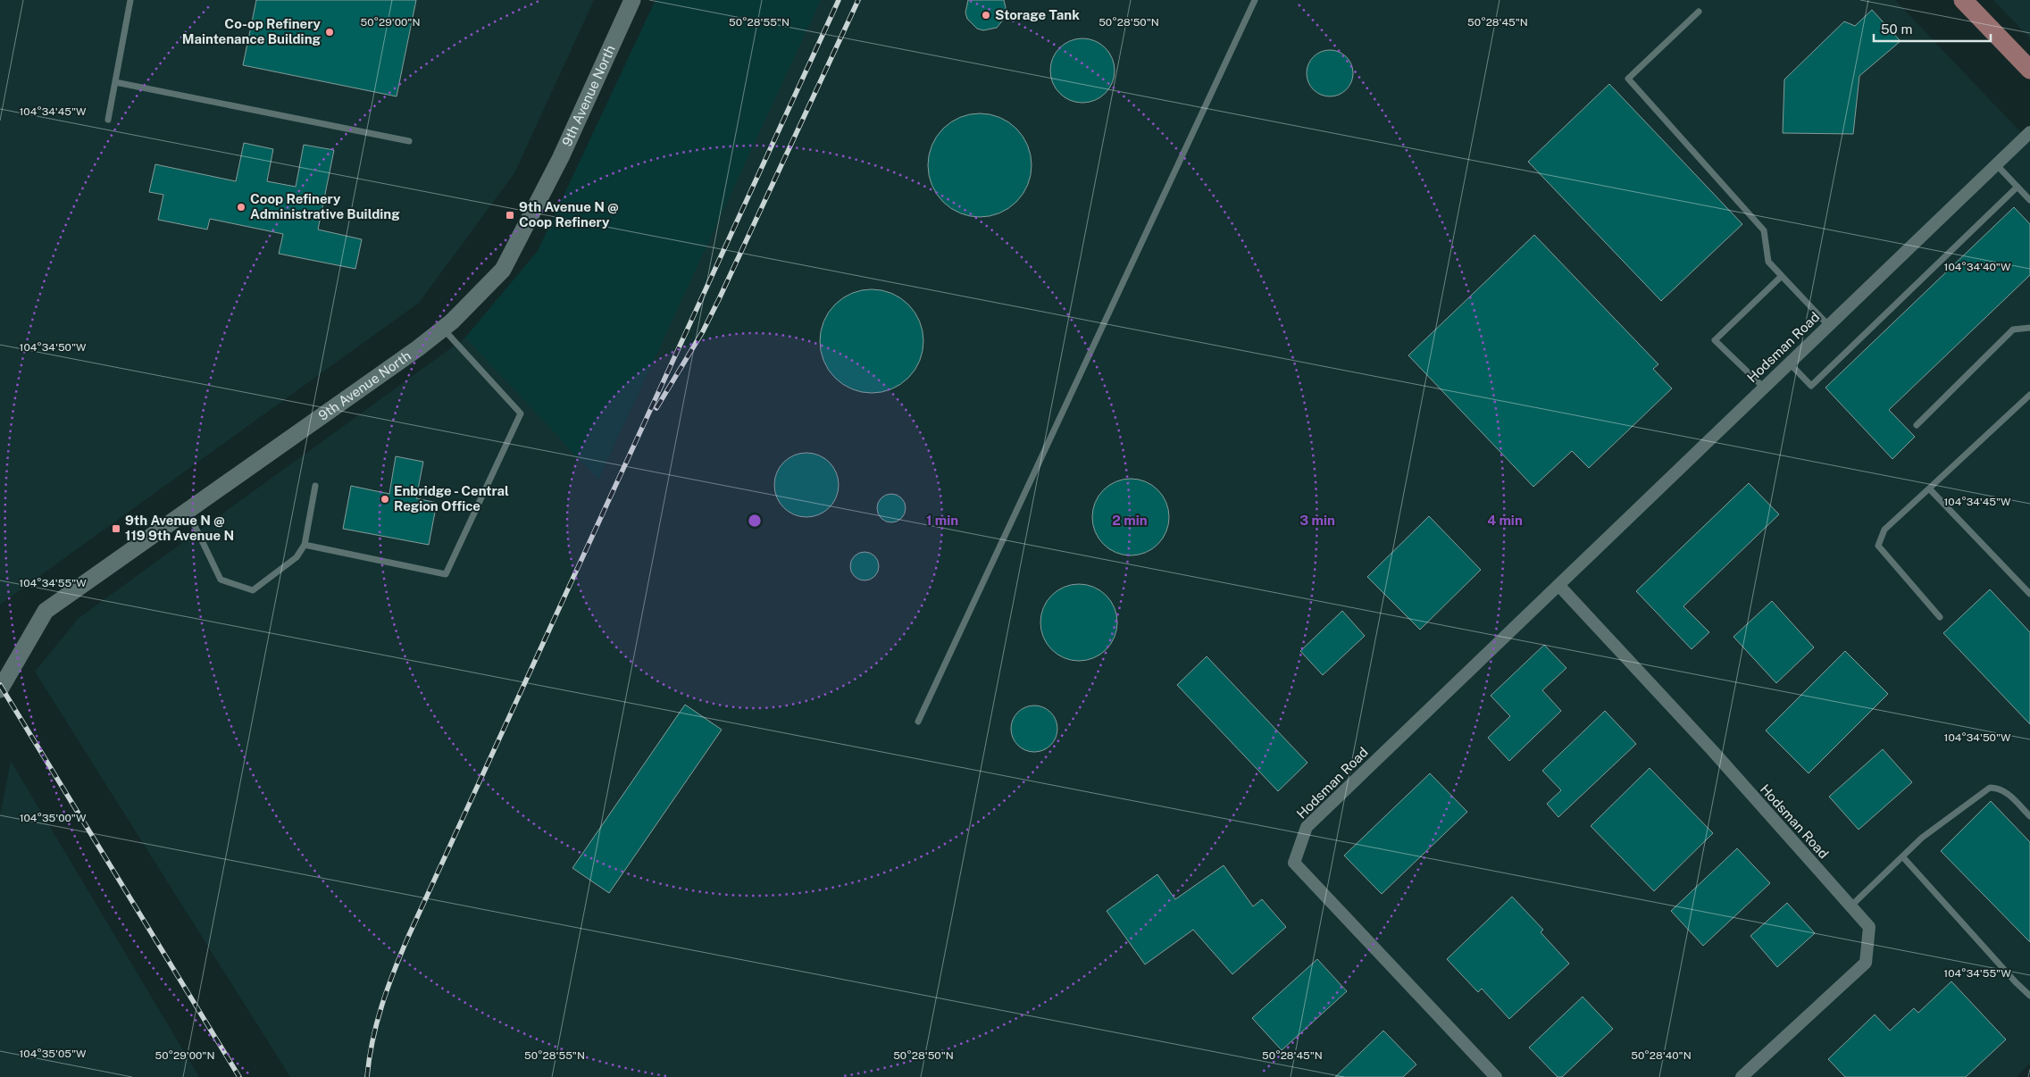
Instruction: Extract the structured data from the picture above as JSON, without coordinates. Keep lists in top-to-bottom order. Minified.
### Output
{"streets":{"street":["9th Avenue North","Hodsman Road"]},"places":{"other":["Storage Tank","Co-op Refinery Maintenance Building","Coop Refinery Administrative Building","Enbridge - Central Region Office"],"transit":["9th Avenue N @ Coop Refinery","9th Avenue N @ 119 9th Avenue N"]},"scale_bar":"50 m","coordinates":["50°29'00\"N","50°28'55\"N","50°28'50\"N","50°28'45\"N","104°34'45\"W","104°34'40\"W","104°34'50\"W","104°34'55\"W","104°35'00\"W","104°35'05\"W","50°28'40\"N"],"rings":["1 min","2 min","3 min","4 min"]}
